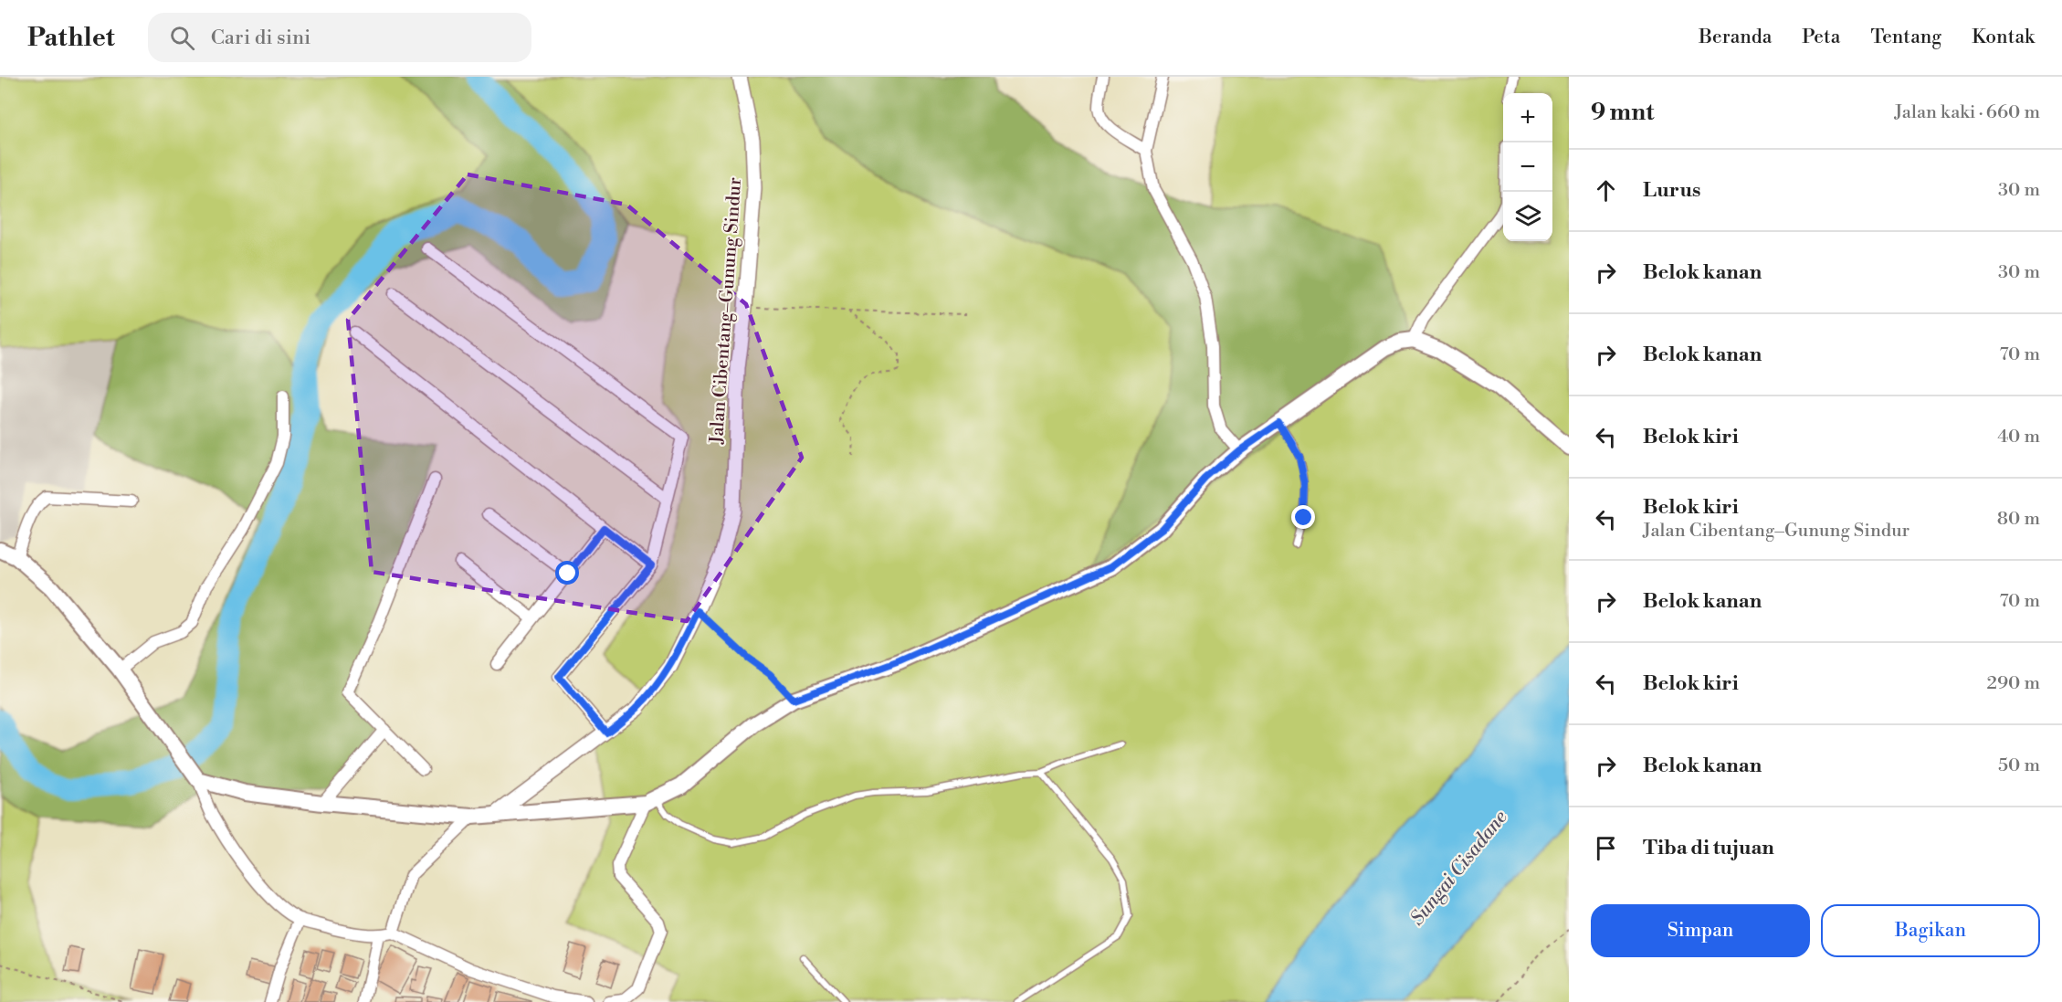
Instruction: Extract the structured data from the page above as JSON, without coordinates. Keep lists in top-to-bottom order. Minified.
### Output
{"streets":{"street":["Jalan Cibentang–Gunung Sindur"]},"water":["Sungai Cisadane"],"page":{"header":"Pathlet","search":"Cari di sini","nav":["Beranda","Peta","Tentang","Kontak"],"heading":["9 mnt","Jalan kaki · 660 m"],"map_buttons":["+","−"],"list":[["Lurus","30 m"],["Belok kanan","30 m"],["Belok kanan","70 m"],["Belok kiri","40 m"],["Belok kiri","Jalan Cibentang–Gunung Sindur","80 m"],["Belok kanan","70 m"],["Belok kiri","290 m"],["Belok kanan","50 m"],"Tiba di tujuan"],"buttons":["Simpan","Bagikan"]}}
